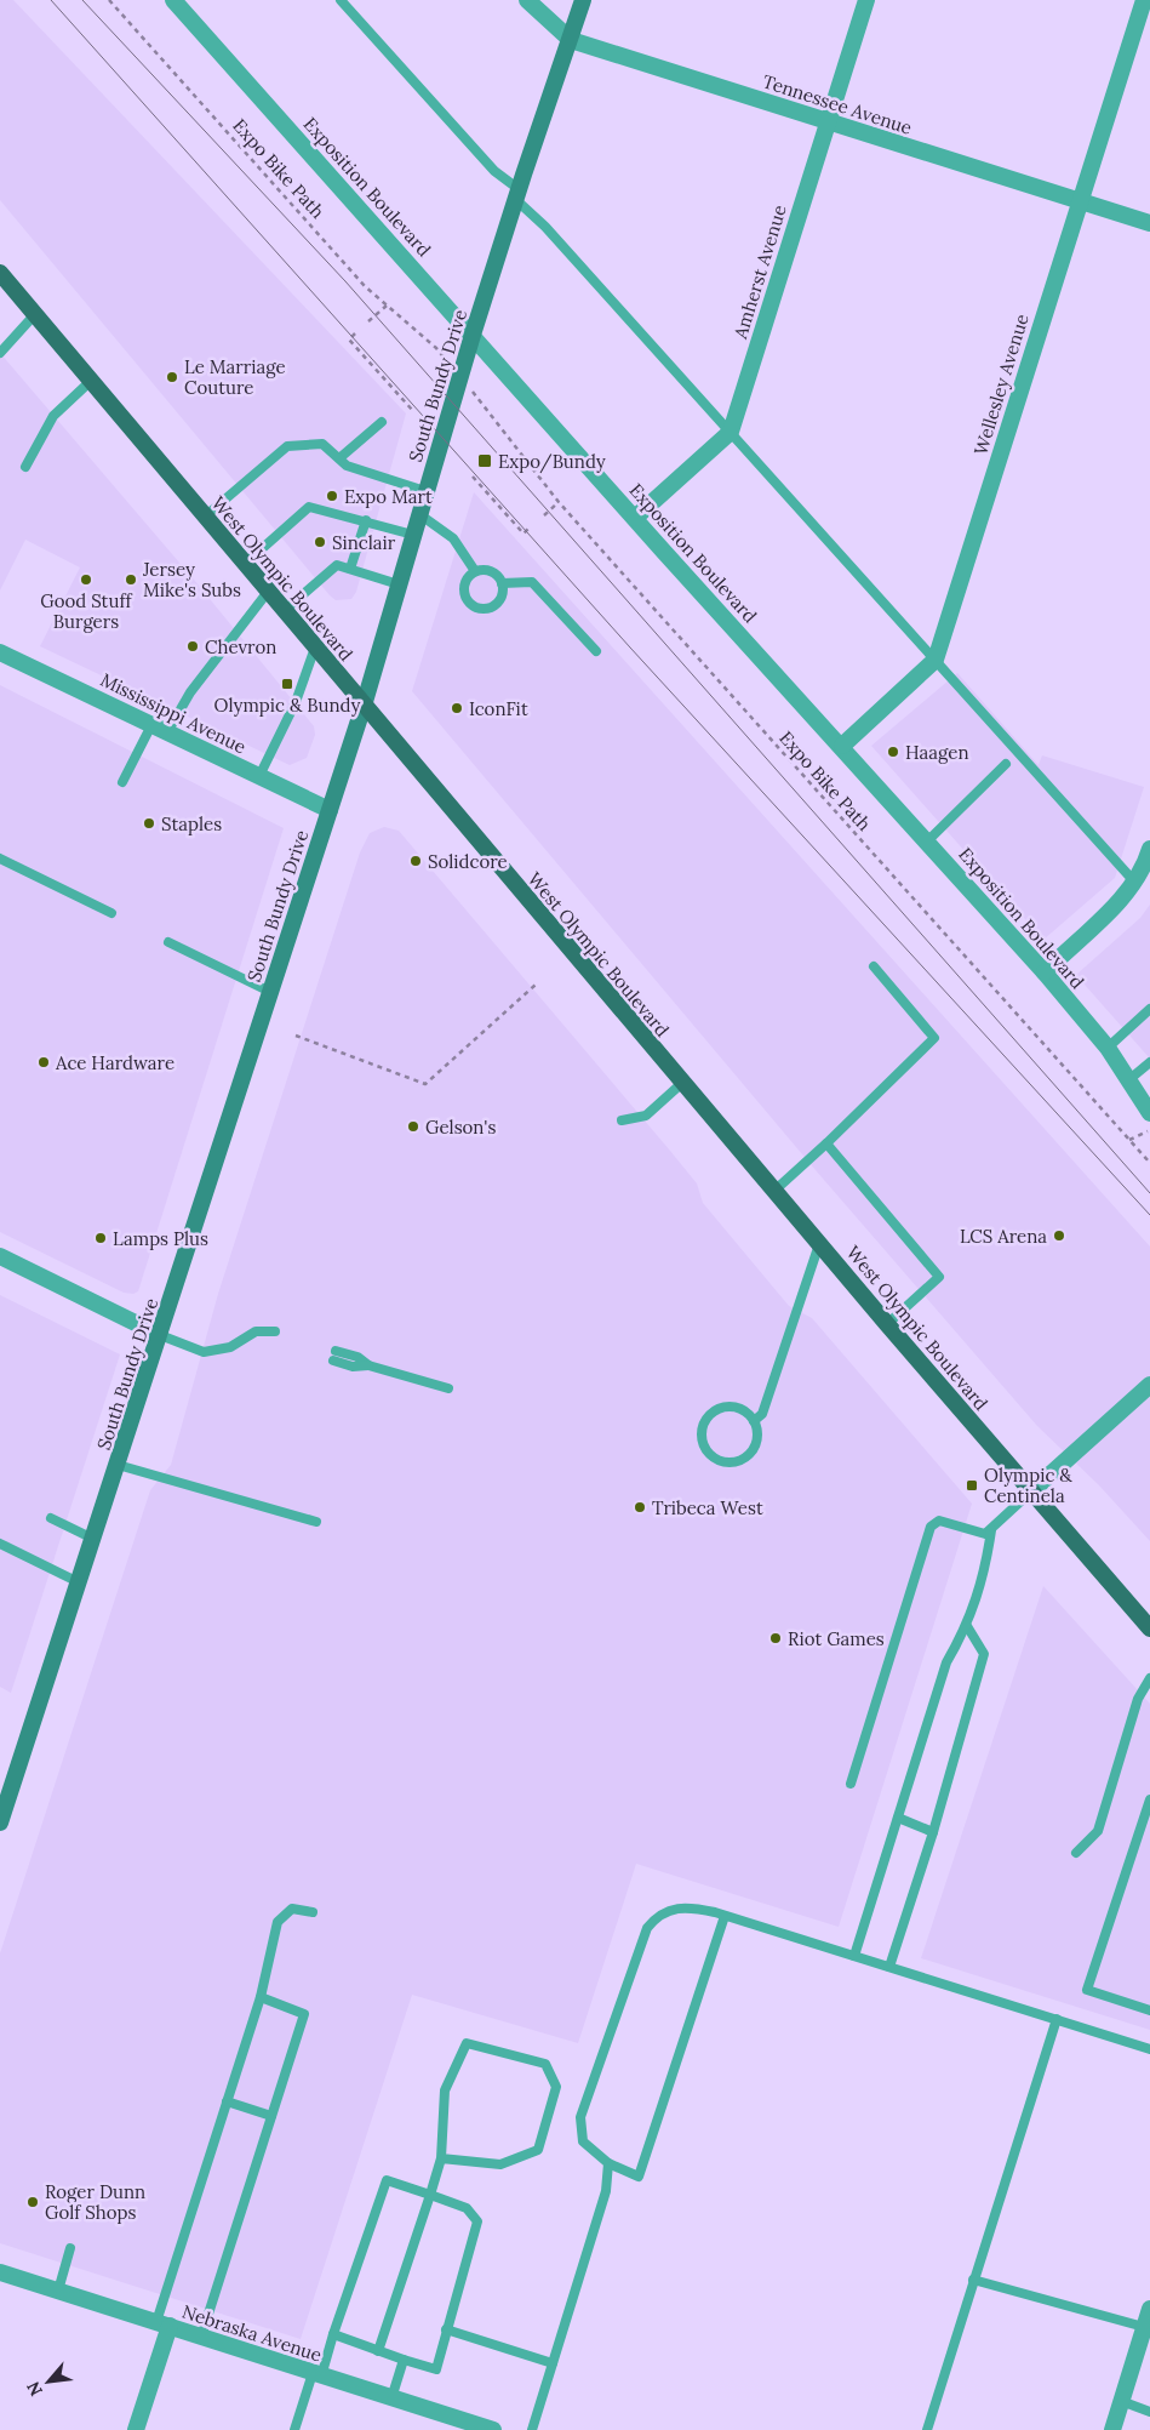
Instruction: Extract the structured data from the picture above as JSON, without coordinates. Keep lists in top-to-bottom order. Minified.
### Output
{"streets":{"main road":["South Bundy Drive","West Olympic Boulevard"],"street":["Tennessee Avenue","Exposition Boulevard","Amherst Avenue","Wellesley Avenue","Mississippi Avenue","Nebraska Avenue"],"path":["Expo Bike Path"]},"crossings":[["Tennessee Avenue","Amherst Avenue"],["Tennessee Avenue","Wellesley Avenue"],["Tennessee Avenue","South Bundy Drive"],["Exposition Boulevard","Wellesley Avenue"],["Exposition Boulevard","South Bundy Drive"],["South Bundy Drive","West Olympic Boulevard"],["South Bundy Drive","Mississippi Avenue"]],"places":{"other":["Le Marriage Couture","Expo Mart","Sinclair","Good Stuff Burgers","Jersey Mike's Subs","Chevron","IconFit","Haagen","Staples","Solidcore","Ace Hardware","Gelson's","LCS Arena","Lamps Plus","Tribeca West","Riot Games","Roger Dunn Golf Shops"],"transit":["Expo/Bundy","Olympic & Bundy","Olympic & Centinela"]},"north":"bottom left"}
